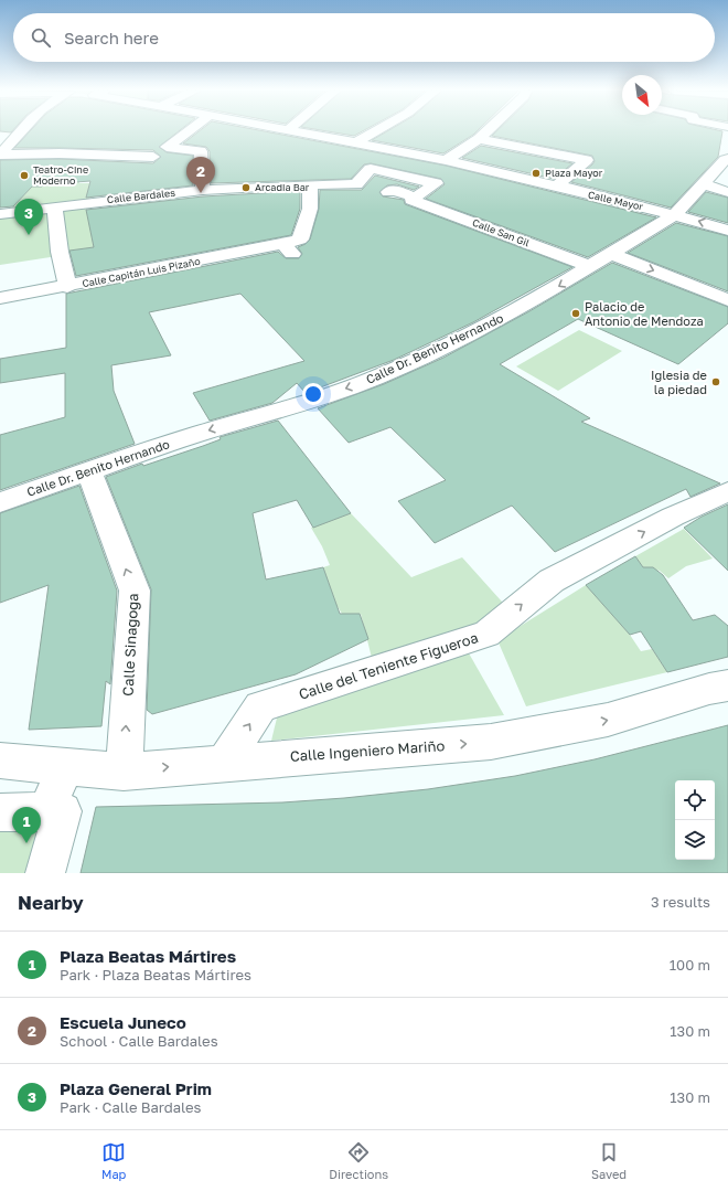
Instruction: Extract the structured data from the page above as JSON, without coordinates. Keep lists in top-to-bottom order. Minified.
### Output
{"streets":{"street":["Calle Bardales","Calle Mayor","Calle San Gil","Calle Capitán Luis Pizaño","Calle Dr. Benito Hernando","Calle Sinagoga","Calle del Teniente Figueroa","Calle Ingeniero Mariño"]},"crossings":[["Calle Mayor","Calle Dr. Benito Hernando"],["Calle San Gil","Calle Dr. Benito Hernando"],["Calle Dr. Benito Hernando","Calle Sinagoga"],["Calle Sinagoga","Calle Ingeniero Mariño"],["Calle del Teniente Figueroa","Calle Ingeniero Mariño"]],"one_way":["Calle Dr. Benito Hernando","Calle Sinagoga","Calle del Teniente Figueroa","Calle Ingeniero Mariño"],"places":["Plaza Mayor","Teatro-Cine Moderno","Arcadia Bar","Palacio de Antonio de Mendoza","Iglesia de la piedad"],"north":"bottom right","page":{"search":"Search here","pins":["2","3","1"],"heading":["Nearby","3 results"],"list":[{"mark":"1","name":"Plaza Beatas Mártires","note":"Park · Plaza Beatas Mártires","value":"100 m"},{"mark":"2","name":"Escuela Juneco","note":"School · Calle Bardales","value":"130 m"},{"mark":"3","name":"Plaza General Prim","note":"Park · Calle Bardales","value":"130 m"}],"nav":["Map","Directions","Saved"]}}
